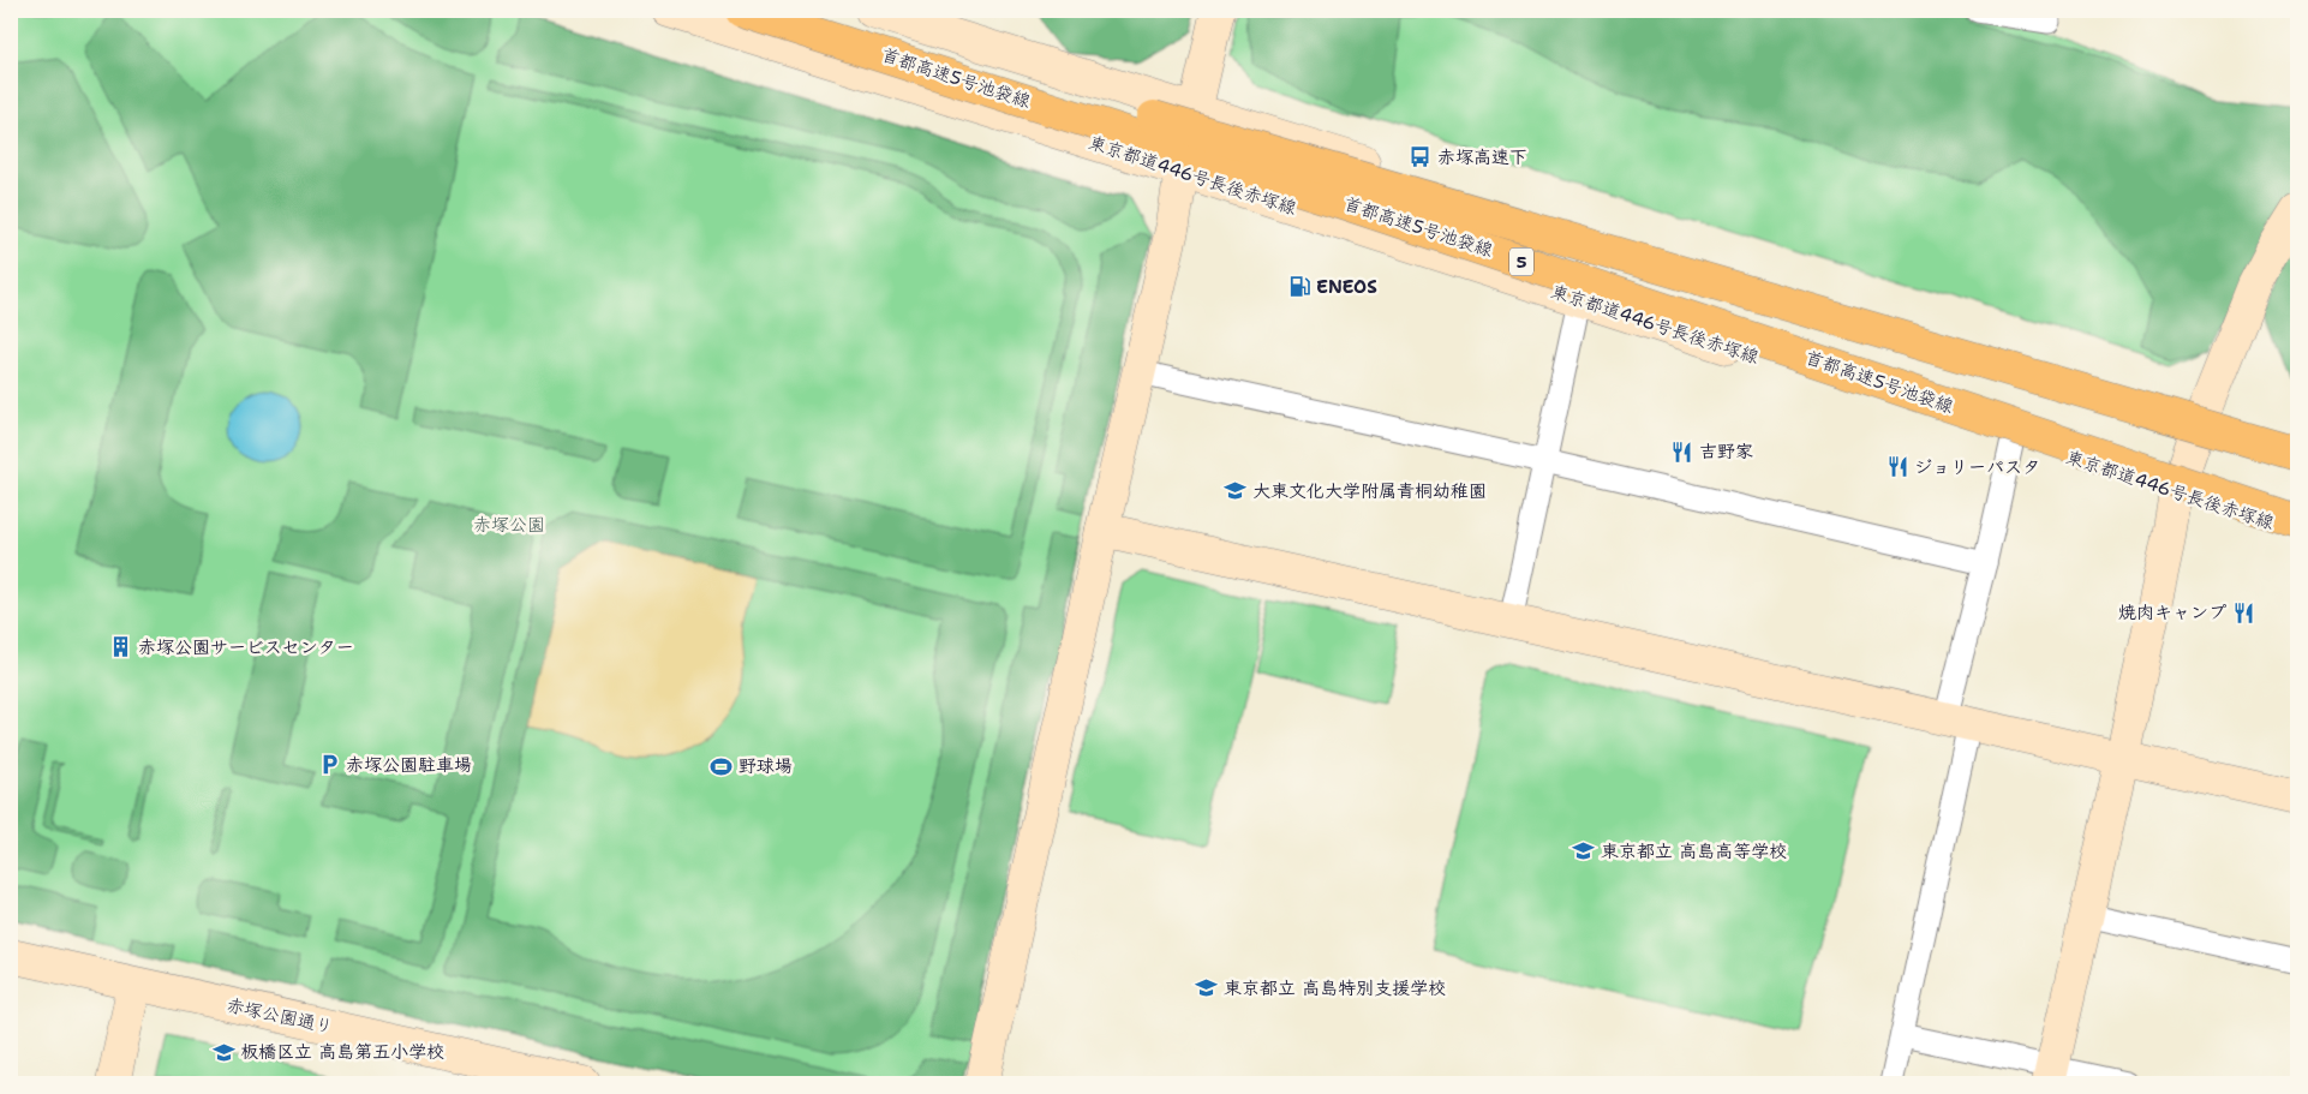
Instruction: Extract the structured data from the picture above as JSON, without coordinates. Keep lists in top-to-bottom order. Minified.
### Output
{"streets":{"highway":["首都高速5号池袋線","5"],"street":["東京都道446号長後赤塚線","赤塚公園通り"]},"crossings":[["首都高速5号池袋線","東京都道446号長後赤塚線"]],"parks":["赤塚公園"],"places":{"bus stop":["赤塚高速下"],"fuel station":["ENEOS"],"restaurant":["吉野家","ジョリーパスタ","焼肉キャンプ"],"school or university":["大東文化大学附属青桐幼稚園","東京都立 高島高等学校","東京都立 高島特別支援学校","板橋区立 高島第五小学校"],"building":["赤塚公園サービスセンター"],"parking":["赤塚公園駐車場"],"sports":["野球場"]}}
